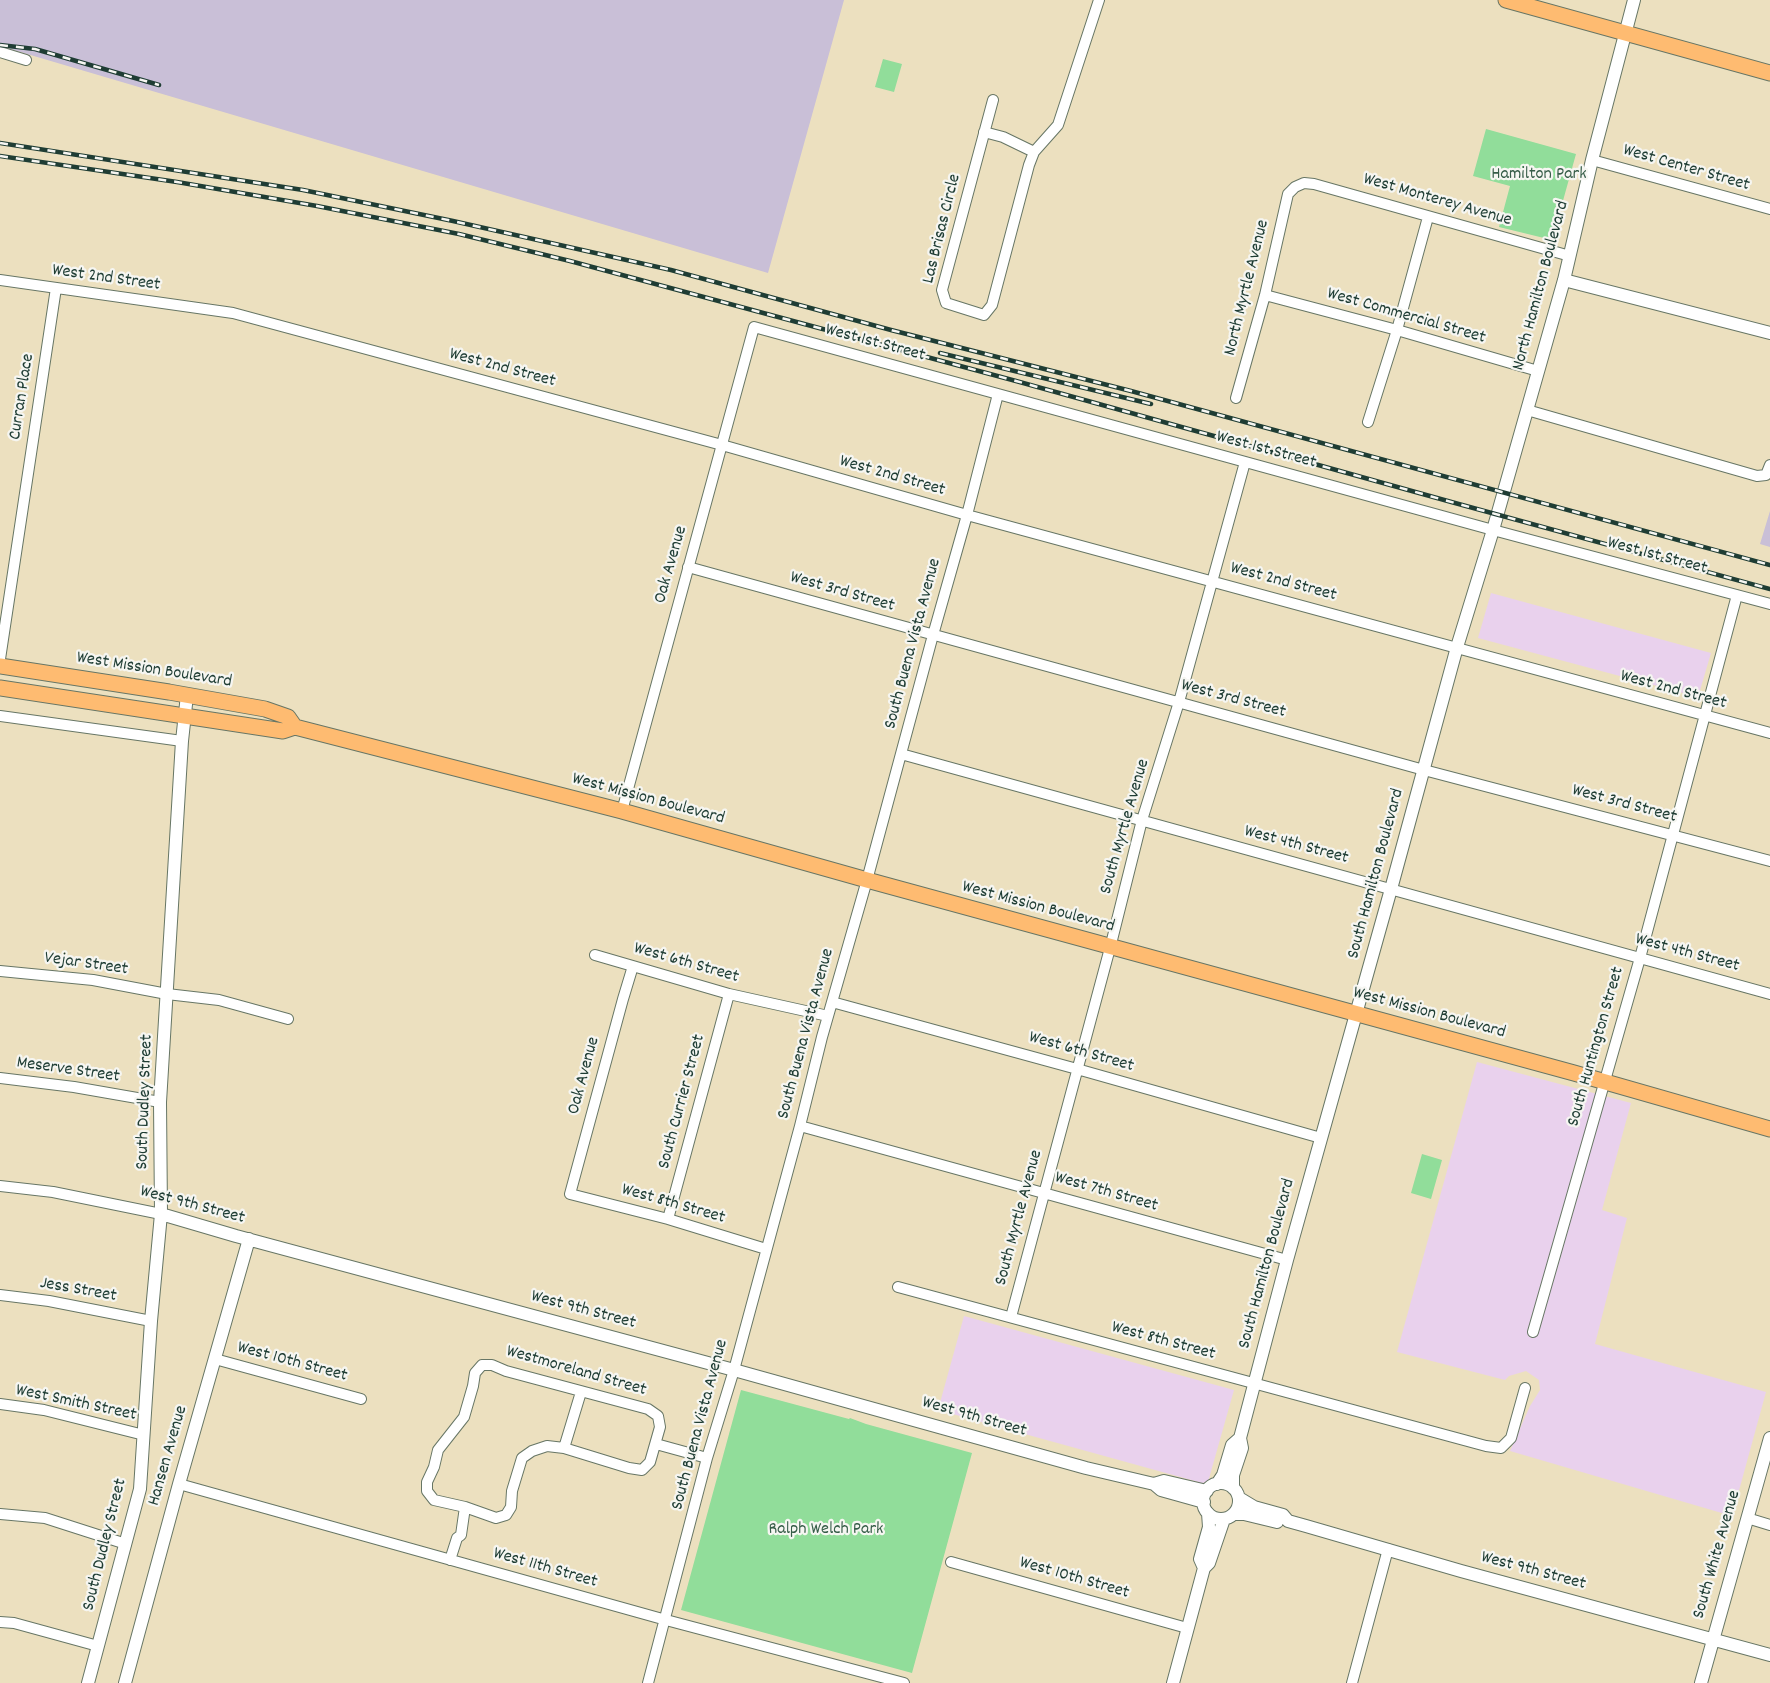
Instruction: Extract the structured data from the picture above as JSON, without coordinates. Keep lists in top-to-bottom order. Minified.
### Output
{"streets":{"main road":["West Mission Boulevard"],"street":["West Center Street","West Monterey Avenue","Las Brisas Circle","West 2nd Street","North Hamilton Boulevard","North Myrtle Avenue","West Commercial Street","West 1st Street","Curran Place","Oak Avenue","West 3rd Street","South Buena Vista Avenue","South Myrtle Avenue","West 4th Street","South Hamilton Boulevard","West 6th Street","Vejar Street","South Huntington Street","Meserve Street","South Dudley Street","South Currier Street","West 7th Street","West 8th Street","West 9th Street","Jess Street","West 10th Street","Westmoreland Street","West Smith Street","Hansen Avenue","South White Avenue","West 11th Street"]},"crossings":[["West Center Street","North Hamilton Boulevard"],["West Monterey Avenue","North Hamilton Boulevard"],["West Monterey Avenue","North Myrtle Avenue"],["West 2nd Street","Curran Place"],["West 2nd Street","Oak Avenue"],["West 2nd Street","South Buena Vista Avenue"],["West 2nd Street","South Myrtle Avenue"],["West 2nd Street","South Hamilton Boulevard"],["West 2nd Street","South Huntington Street"],["North Hamilton Boulevard","West Commercial Street"],["North Hamilton Boulevard","South Hamilton Boulevard"],["North Myrtle Avenue","West Commercial Street"],["West 1st Street","Oak Avenue"],["West 1st Street","South Buena Vista Avenue"],["West 1st Street","South Myrtle Avenue"],["West 1st Street","South Hamilton Boulevard"],["West 1st Street","South Huntington Street"],["Oak Avenue","West 3rd Street"],["Oak Avenue","West Mission Boulevard"],["Oak Avenue","West 6th Street"],["Oak Avenue","West 8th Street"],["West 3rd Street","South Buena Vista Avenue"],["West 3rd Street","South Myrtle Avenue"],["West 3rd Street","South Hamilton Boulevard"],["West 3rd Street","South Huntington Street"],["South Buena Vista Avenue","West Mission Boulevard"],["South Buena Vista Avenue","West 4th Street"],["South Buena Vista Avenue","West 6th Street"],["South Buena Vista Avenue","West 7th Street"],["South Buena Vista Avenue","West 8th Street"],["South Buena Vista Avenue","West 9th Street"],["South Buena Vista Avenue","West 11th Street"],["West Mission Boulevard","South Myrtle Avenue"],["West Mission Boulevard","South Hamilton Boulevard"],["West Mission Boulevard","South Huntington Street"],["West Mission Boulevard","South Dudley Street"],["South Myrtle Avenue","West 4th Street"],["South Myrtle Avenue","West 6th Street"],["South Myrtle Avenue","West 7th Street"],["South Myrtle Avenue","West 8th Street"],["West 4th Street","South Hamilton Boulevard"],["West 4th Street","South Huntington Street"],["South Hamilton Boulevard","West 6th Street"],["South Hamilton Boulevard","West 7th Street"],["South Hamilton Boulevard","West 8th Street"],["South Hamilton Boulevard","West 9th Street"],["South Hamilton Boulevard","West 10th Street"],["West 6th Street","South Currier Street"],["Vejar Street","South Dudley Street"],["Meserve Street","South Dudley Street"],["South Dudley Street","West 9th Street"],["South Dudley Street","Jess Street"],["South Dudley Street","West Smith Street"],["South Currier Street","West 8th Street"],["West 9th Street","Hansen Avenue"],["West 9th Street","South White Avenue"],["West 10th Street","Hansen Avenue"],["Hansen Avenue","West 11th Street"]],"parks":["Hamilton Park","Ralph Welch Park"]}
